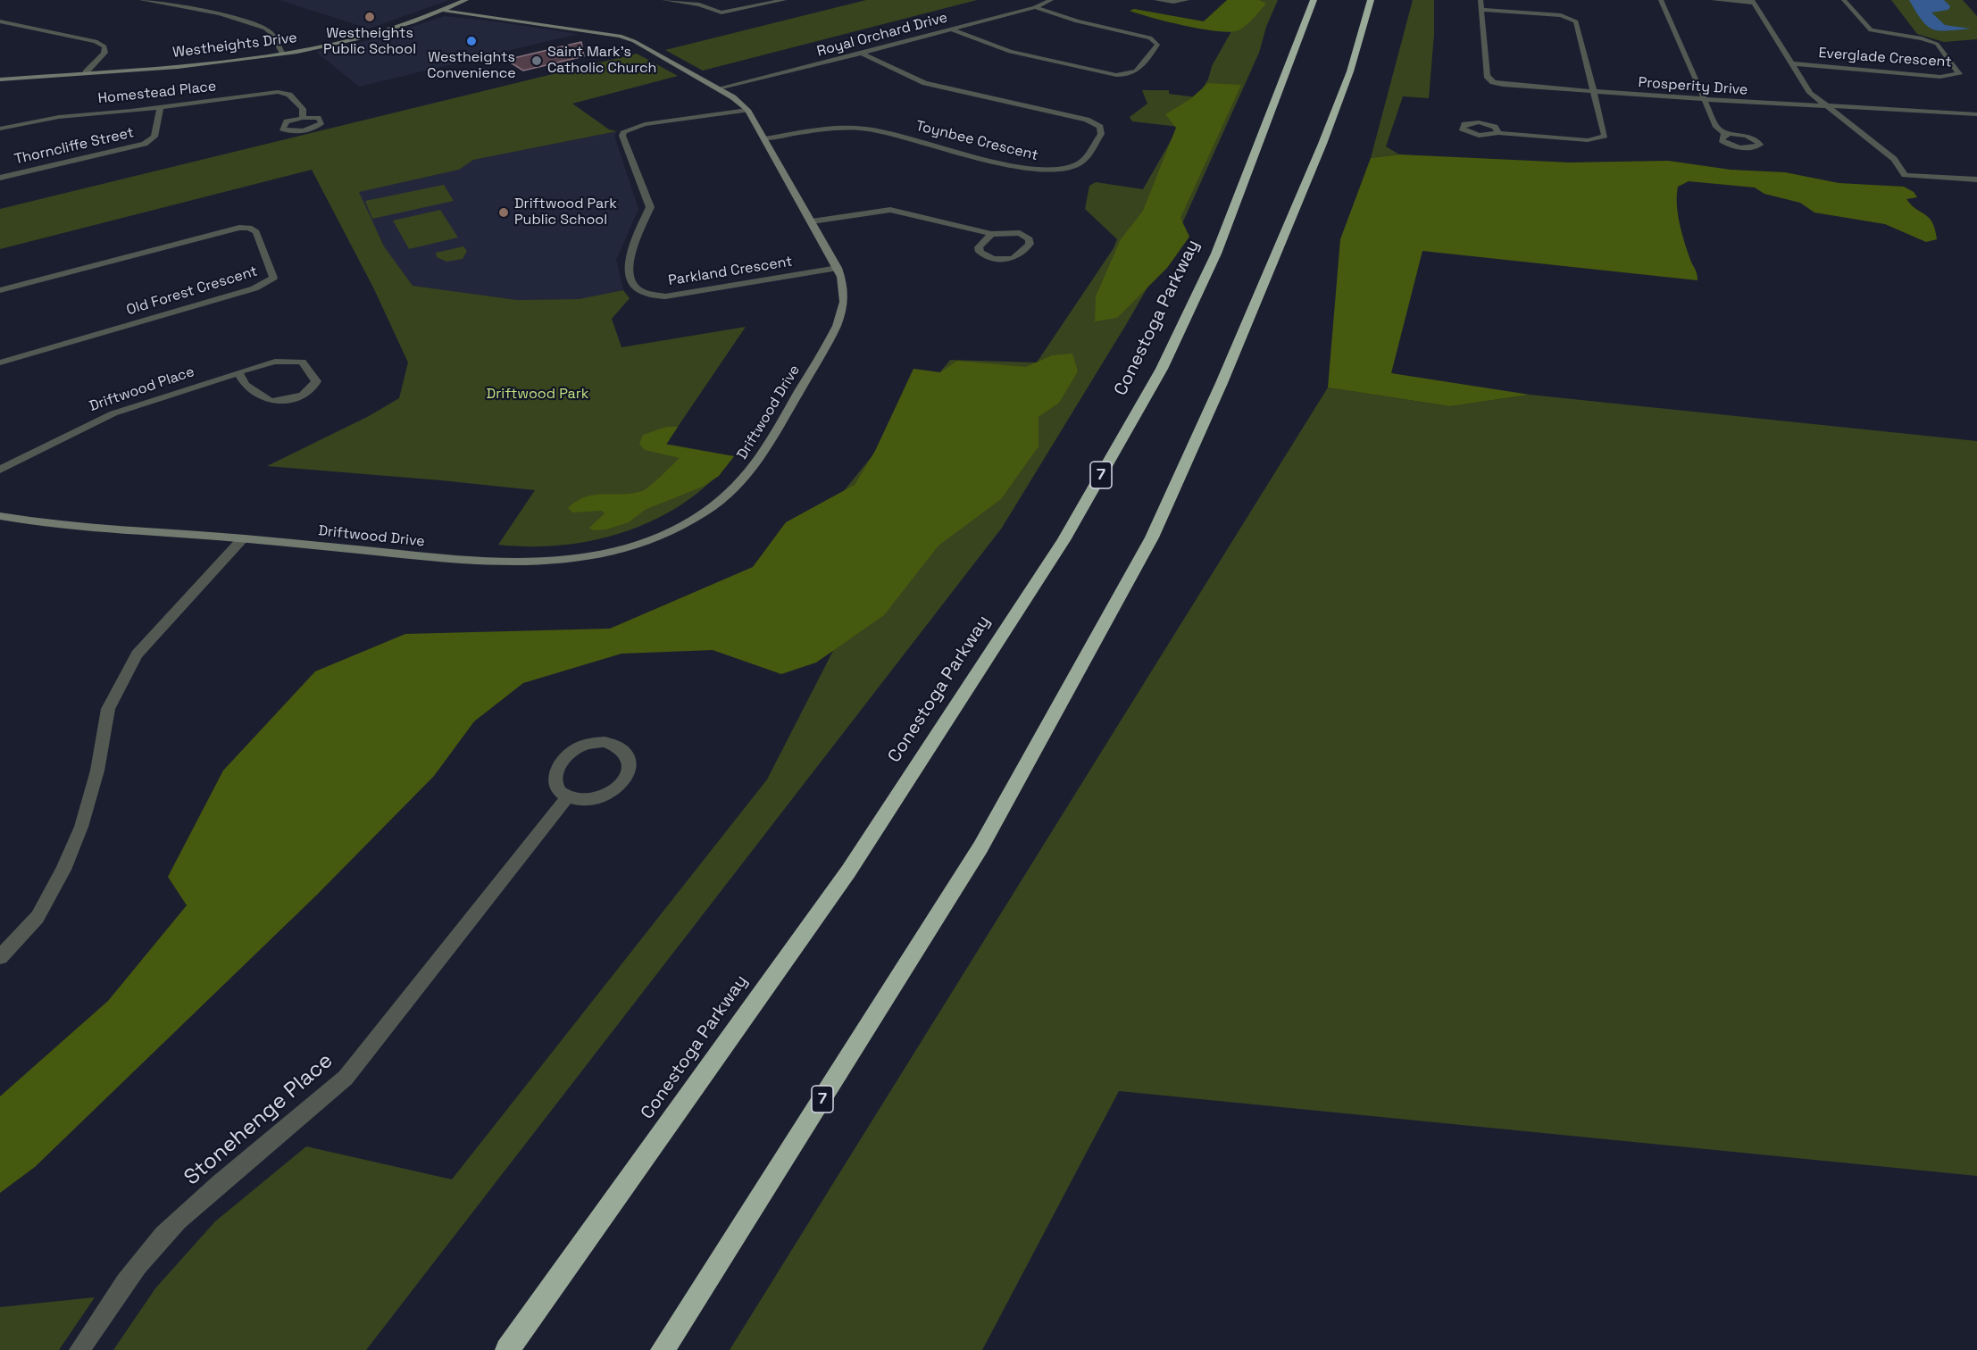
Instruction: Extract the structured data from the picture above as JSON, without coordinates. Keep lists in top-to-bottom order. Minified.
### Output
{"streets":{"highway":["Conestoga Parkway","7"],"street":["Royal Orchard Drive","Westheights Drive","Everglade Crescent","Prosperity Drive","Homestead Place","Toynbee Crescent","Thorncliffe Street","Parkland Crescent","Old Forest Crescent","Driftwood Place","Driftwood Drive","Stonehenge Place"]},"crossings":[["Royal Orchard Drive","Toynbee Crescent"],["Royal Orchard Drive","Driftwood Drive"],["Westheights Drive","Driftwood Drive"],["Homestead Place","Thorncliffe Street"],["Toynbee Crescent","Driftwood Drive"],["Parkland Crescent","Driftwood Drive"]],"parks":["Driftwood Park"],"places":["Westheights Public School","Westheights Convenience","Saint Mark's Catholic Church","Driftwood Park Public School"]}
